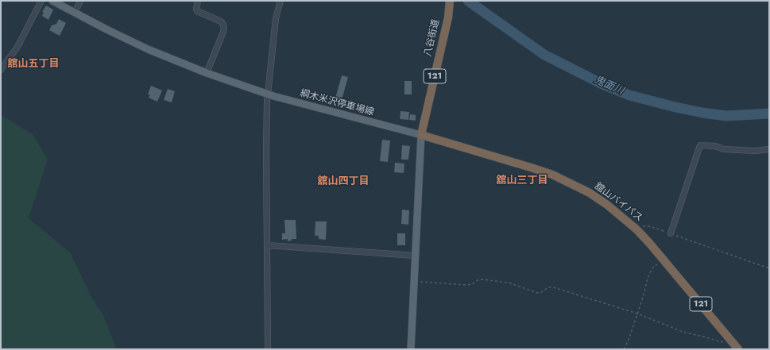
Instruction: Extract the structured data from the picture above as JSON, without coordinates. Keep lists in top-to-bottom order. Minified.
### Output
{"streets":{"highway":["八谷街道","121","舘山バイパス"],"main road":["綱木米沢停車場線"]},"crossings":[["八谷街道","綱木米沢停車場線"],["八谷街道","舘山バイパス"],["綱木米沢停車場線","舘山バイパス"]],"districts":["舘山五丁目","舘山三丁目","舘山四丁目"],"water":["鬼面川"]}
